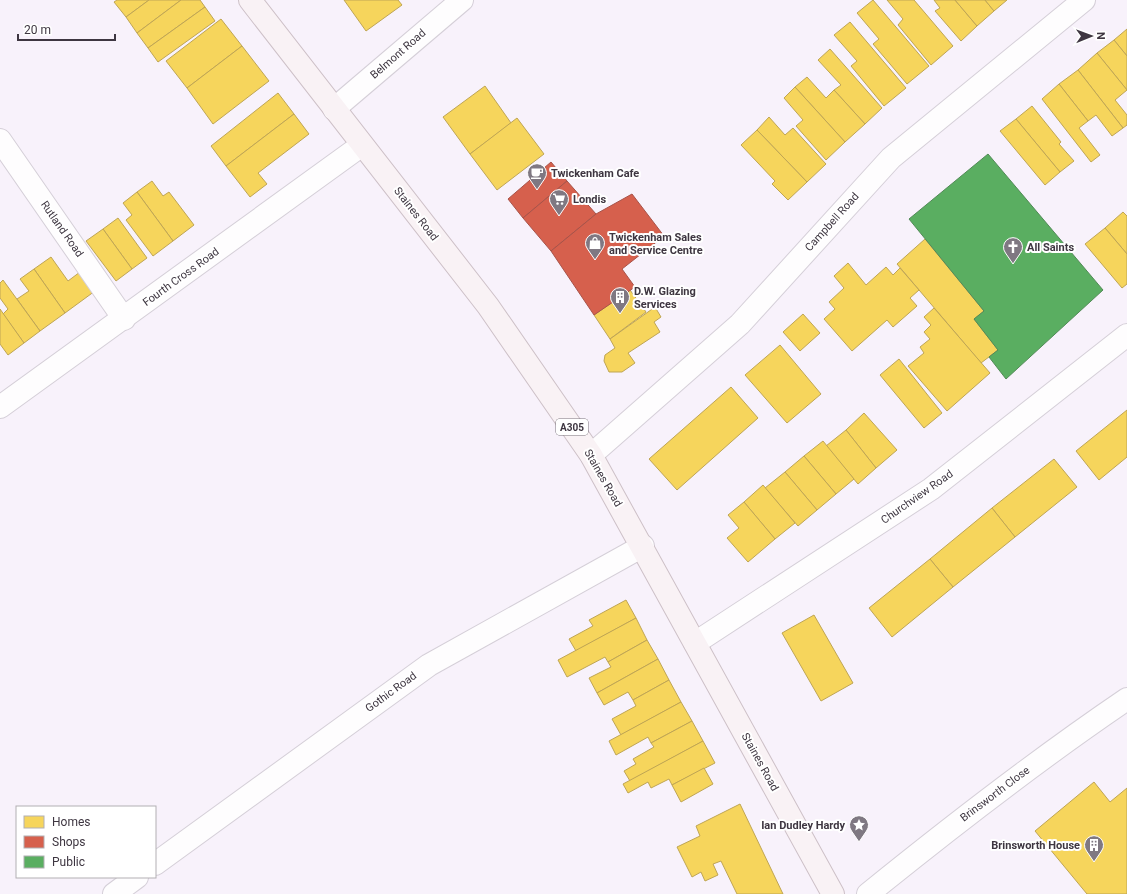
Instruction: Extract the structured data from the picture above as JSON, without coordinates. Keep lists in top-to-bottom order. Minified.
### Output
{"streets":{"main road":["Staines Road","A305"],"street":["Belmont Road","Campbell Road","Rutland Road","Fourth Cross Road","Churchview Road","Gothic Road","Brinsworth Close"]},"crossings":[["Belmont Road","Staines Road"],["Staines Road","Campbell Road"],["Staines Road","Fourth Cross Road"],["Staines Road","Churchview Road"],["Staines Road","Gothic Road"],["Rutland Road","Fourth Cross Road"]],"places":{"cafe":["Twickenham Cafe"],"supermarket":["Londis"],"shop":["Twickenham Sales and Service Centre"],"church":["All Saints"],"building":["D.W. Glazing Services","Brinsworth House"],"place":["Ian Dudley Hardy"]},"legend":["Homes","Shops","Public"],"scale_bar":"20 m","north":"right"}
